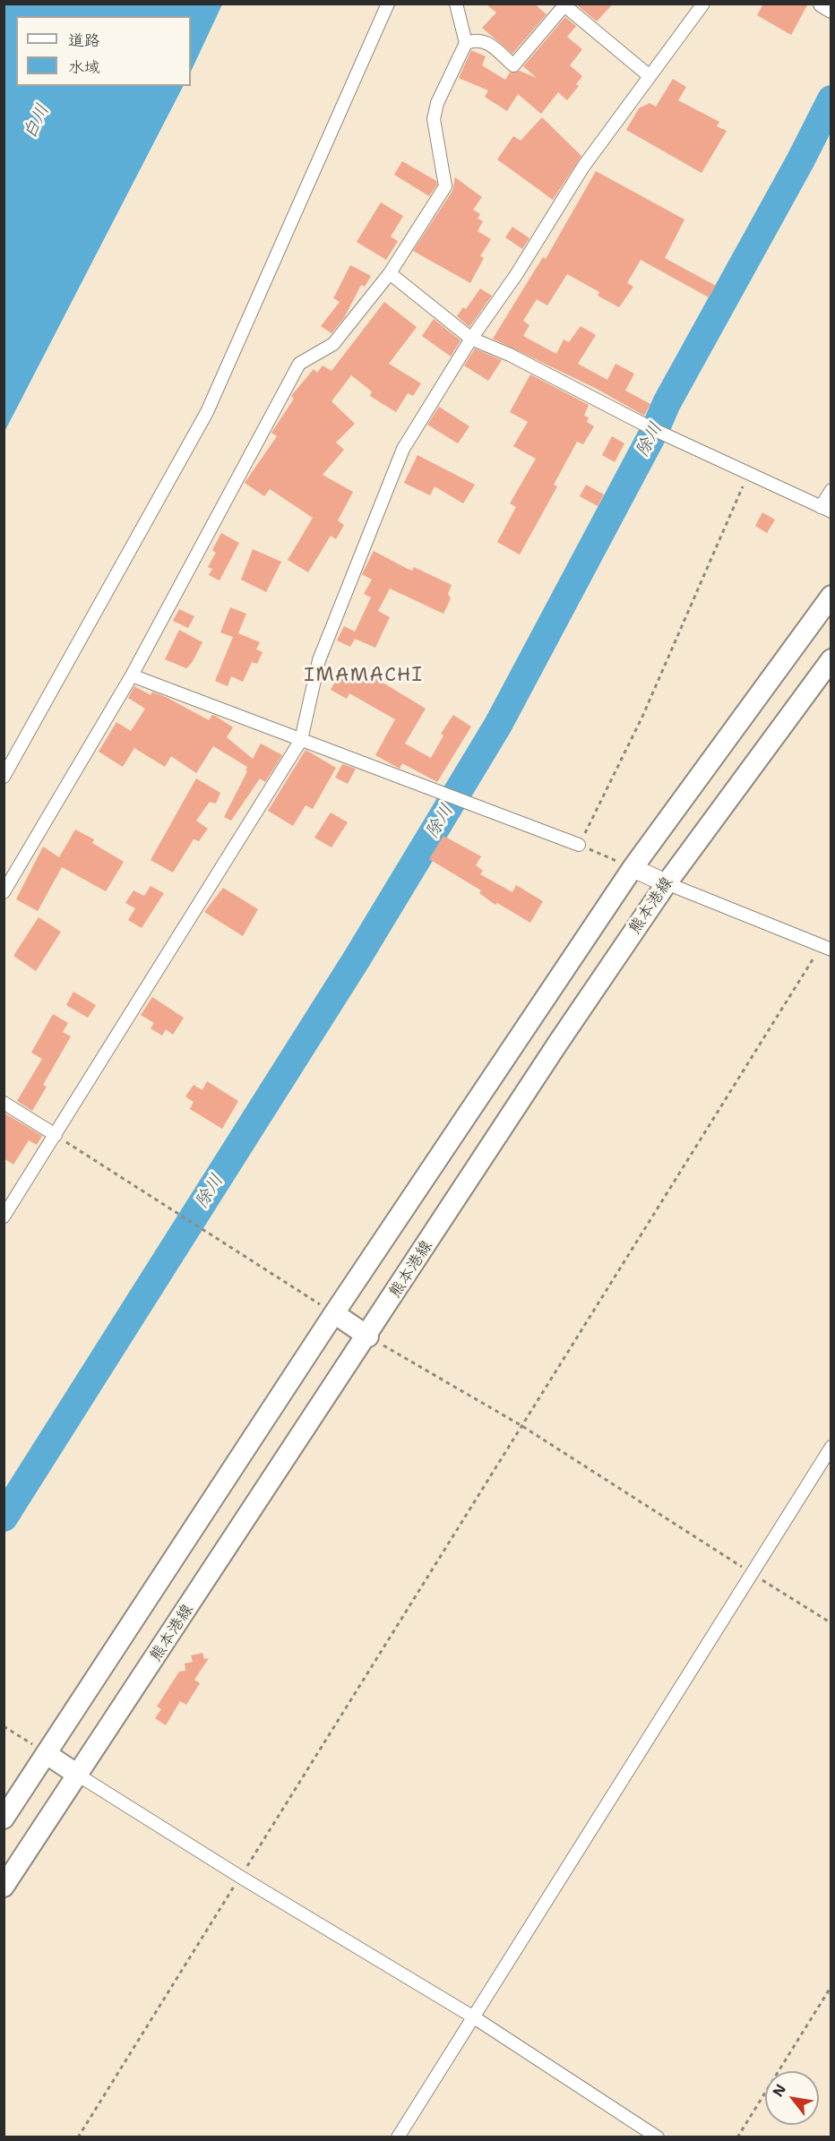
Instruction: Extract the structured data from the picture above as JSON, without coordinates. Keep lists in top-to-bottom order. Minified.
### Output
{"streets":{"main road":["熊本港線"]},"districts":["IMAMACHI"],"water":["白川","除川"],"legend":["道路","水域"],"north":"top left"}
